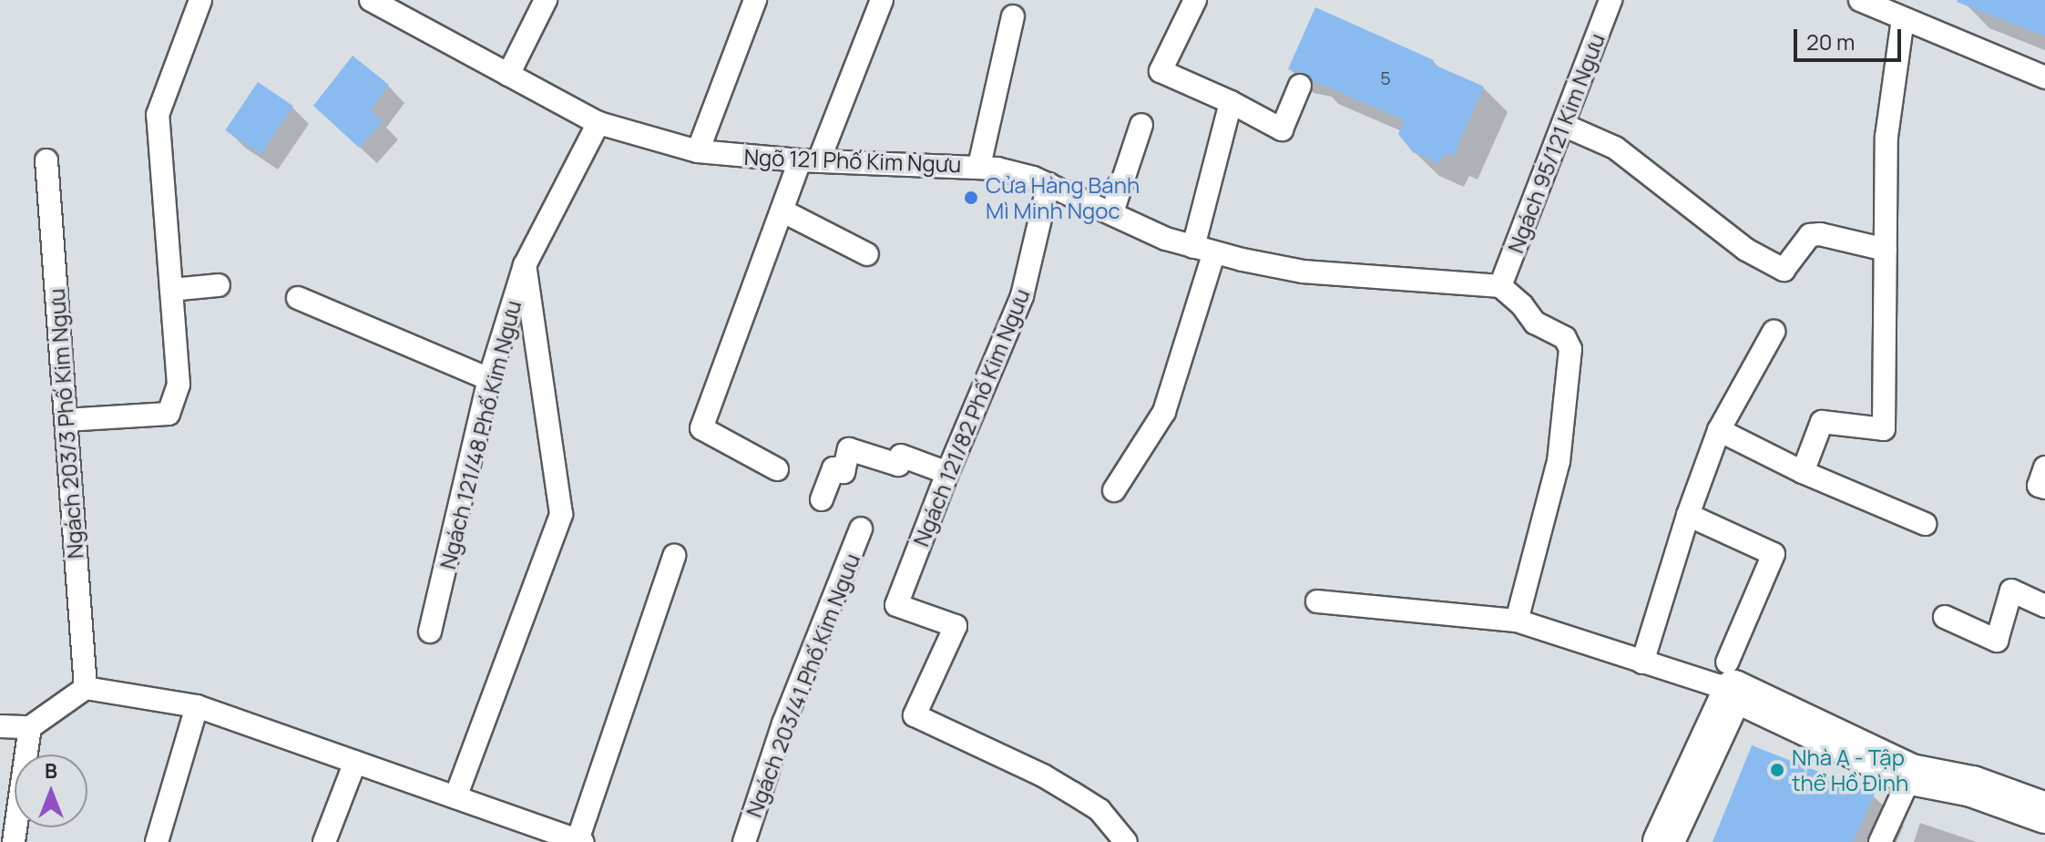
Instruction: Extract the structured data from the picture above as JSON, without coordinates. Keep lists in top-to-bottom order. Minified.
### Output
{"streets":{"lane":["Ngách 95/121 Kim Ngưu","Ngõ 121 Phố Kim Ngưu","Ngách 121/82 Phố Kim Ngưu","Ngách 203/3 Phố Kim Ngưu","Ngách 121/48 Phố Kim Ngưu","Ngách 203/41 Phố Kim Ngưu"]},"crossings":[["Ngách 95/121 Kim Ngưu","Ngõ 121 Phố Kim Ngưu"],["Ngõ 121 Phố Kim Ngưu","Ngách 121/82 Phố Kim Ngưu"],["Ngõ 121 Phố Kim Ngưu","Ngách 121/48 Phố Kim Ngưu"]],"places":["Cửa Hàng Bánh Mì Minh Ngoc","Nhà A - Tập thể Hồ Đình"],"house_numbers":["5"],"scale_bar":"20 m","north":"top"}
